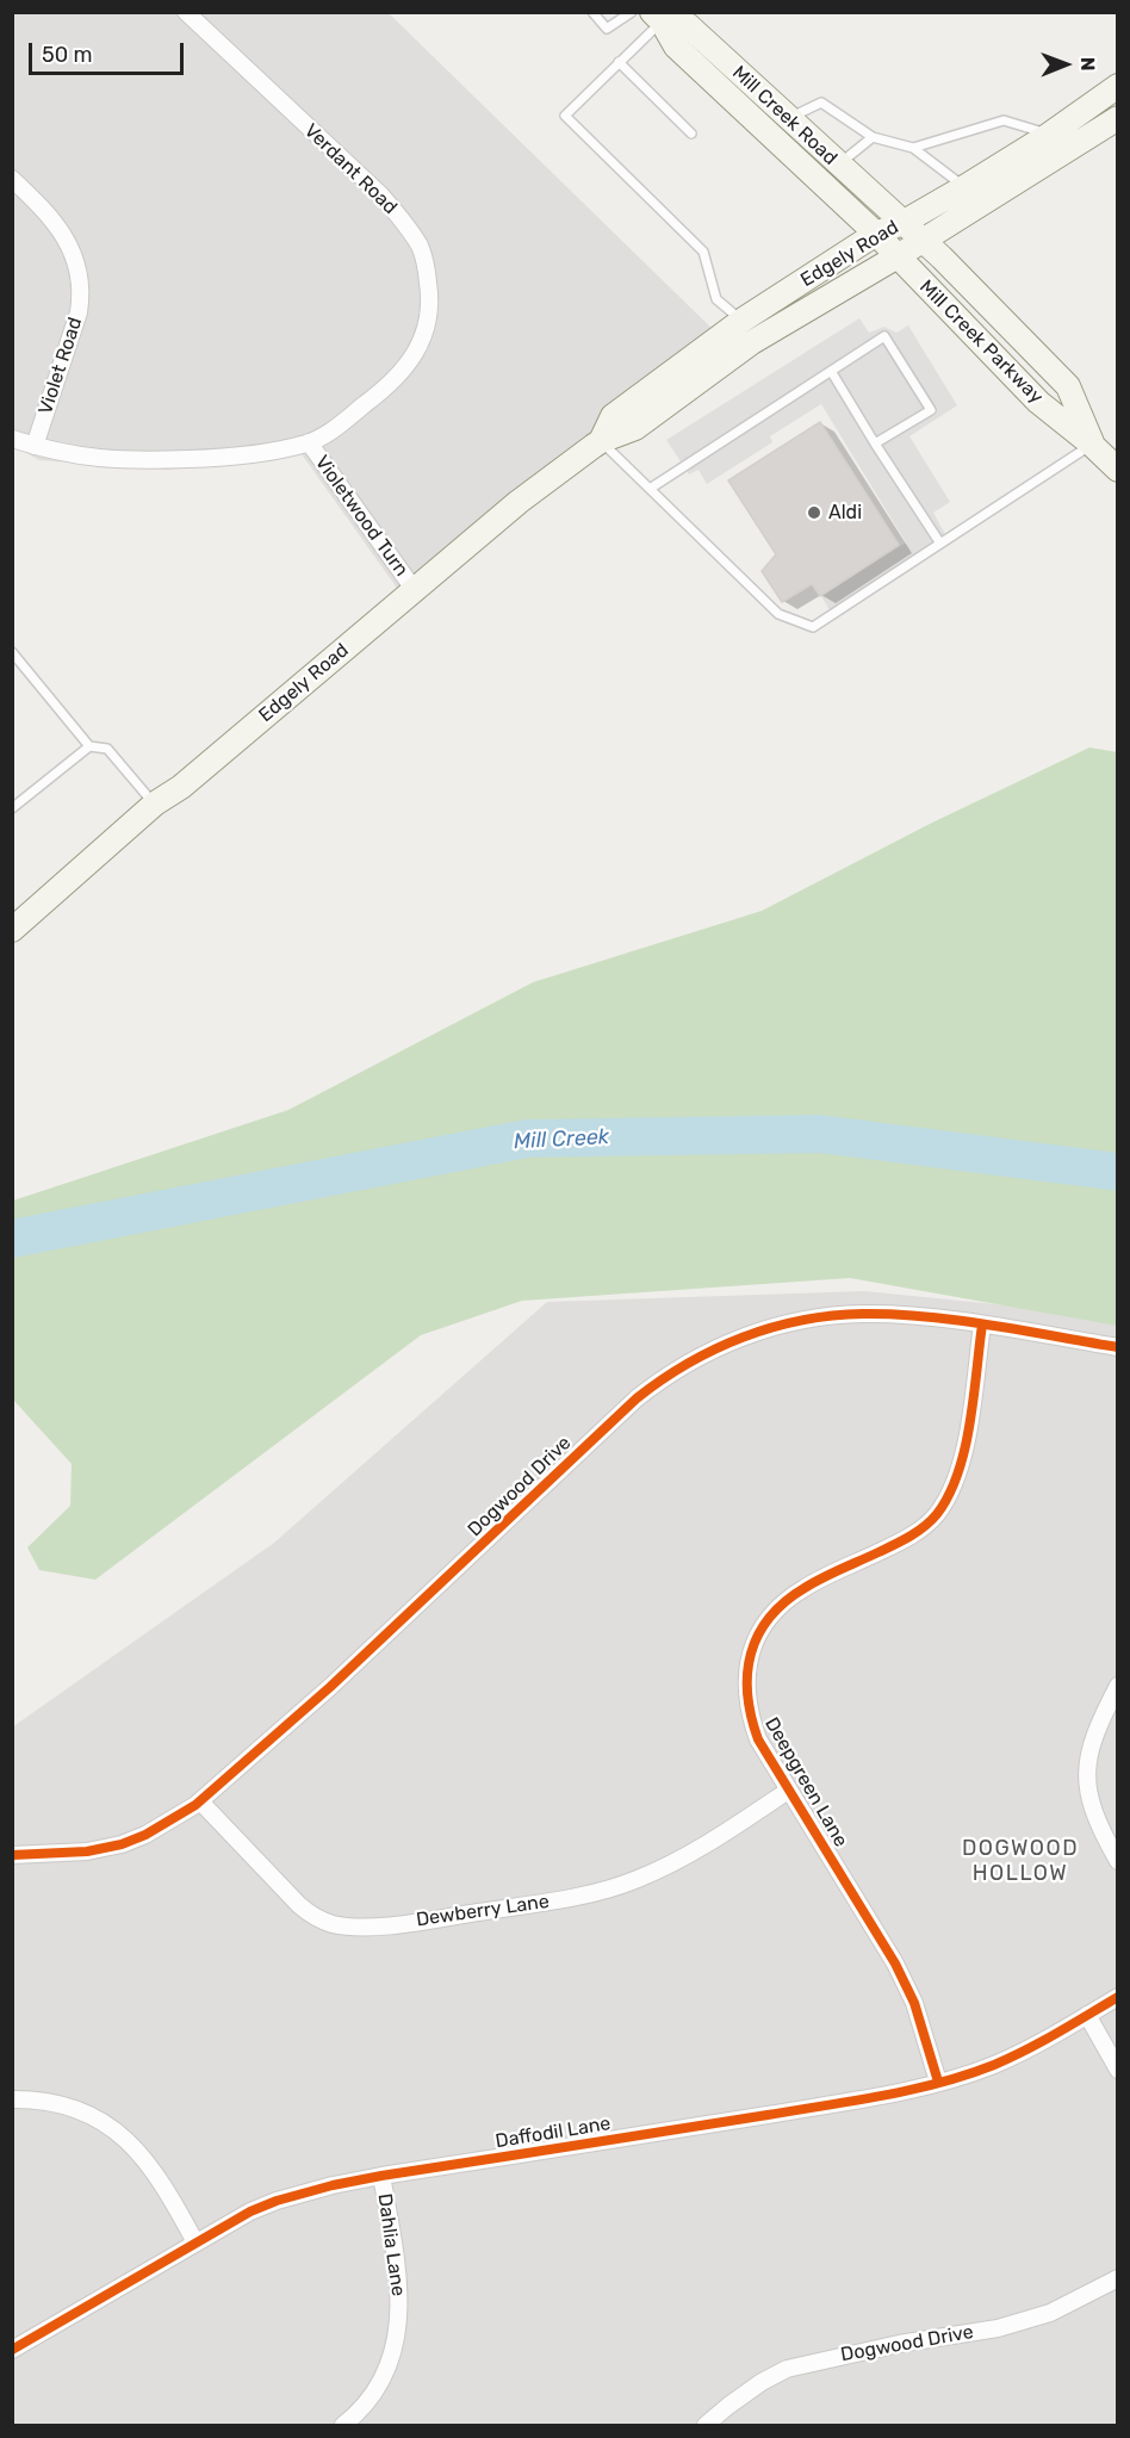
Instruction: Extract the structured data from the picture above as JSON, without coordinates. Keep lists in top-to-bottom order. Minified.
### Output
{"streets":{"main road":["Mill Creek Road","Edgely Road","Mill Creek Parkway"],"street":["Verdant Road","Violet Road","Violetwood Turn","Dogwood Drive","Deepgreen Lane","Dewberry Lane","Daffodil Lane","Dahlia Lane"]},"crossings":[["Mill Creek Road","Edgely Road"],["Mill Creek Road","Mill Creek Parkway"],["Verdant Road","Violet Road"],["Verdant Road","Violetwood Turn"],["Edgely Road","Mill Creek Parkway"],["Edgely Road","Violetwood Turn"],["Dogwood Drive","Deepgreen Lane"],["Dogwood Drive","Dewberry Lane"],["Deepgreen Lane","Dewberry Lane"],["Deepgreen Lane","Daffodil Lane"],["Daffodil Lane","Dahlia Lane"]],"districts":["DOGWOOD HOLLOW"],"water":["Mill Creek"],"places":["Aldi"],"scale_bar":"50 m","north":"right"}
